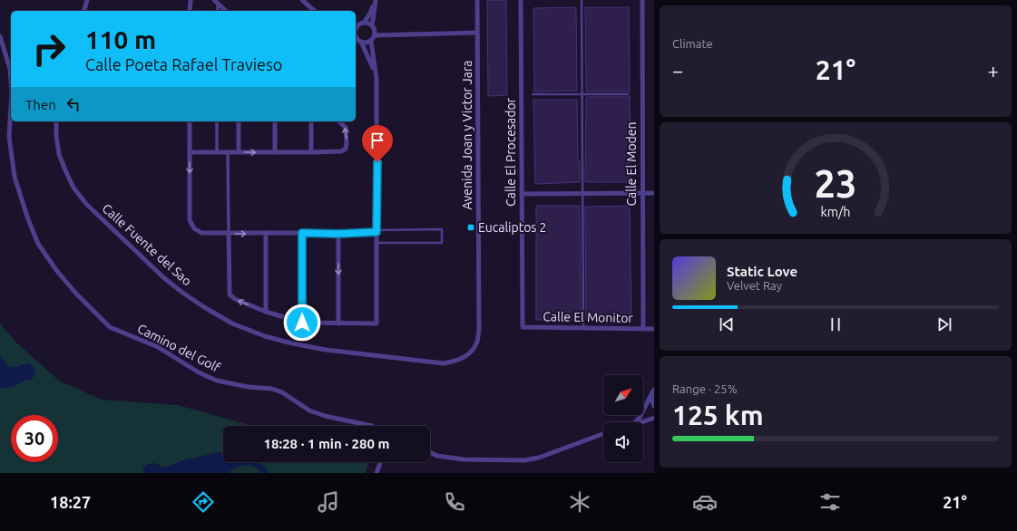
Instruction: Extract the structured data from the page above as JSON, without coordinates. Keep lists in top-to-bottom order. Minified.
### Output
{"streets":{"street":["Avenida Joan y Victor Jara","Calle El Procesador","Calle El Moden","Calle Fuente del Sao","Calle El Monitor","Camino del Golf"]},"crossings":[["Avenida Joan y Victor Jara","Calle Fuente del Sao"],["Calle El Procesador","Calle El Monitor"],["Calle El Moden","Calle El Monitor"]],"places":{"transit":["Eucaliptos 2"]},"north":"top right","page":{"tile":["Climate",["Range · 25%","125 km"]],"turn":["110 m","Calle Poeta Rafael Travieso"],"heat":["−","21°","+"],"then":"Then","song":["Static Love","Velvet Ray"],"limit":"30","trip":"18:28 · 1 min · 280 m","tabs":["18:27","21°"],"gauge":["23","km/h"]}}
